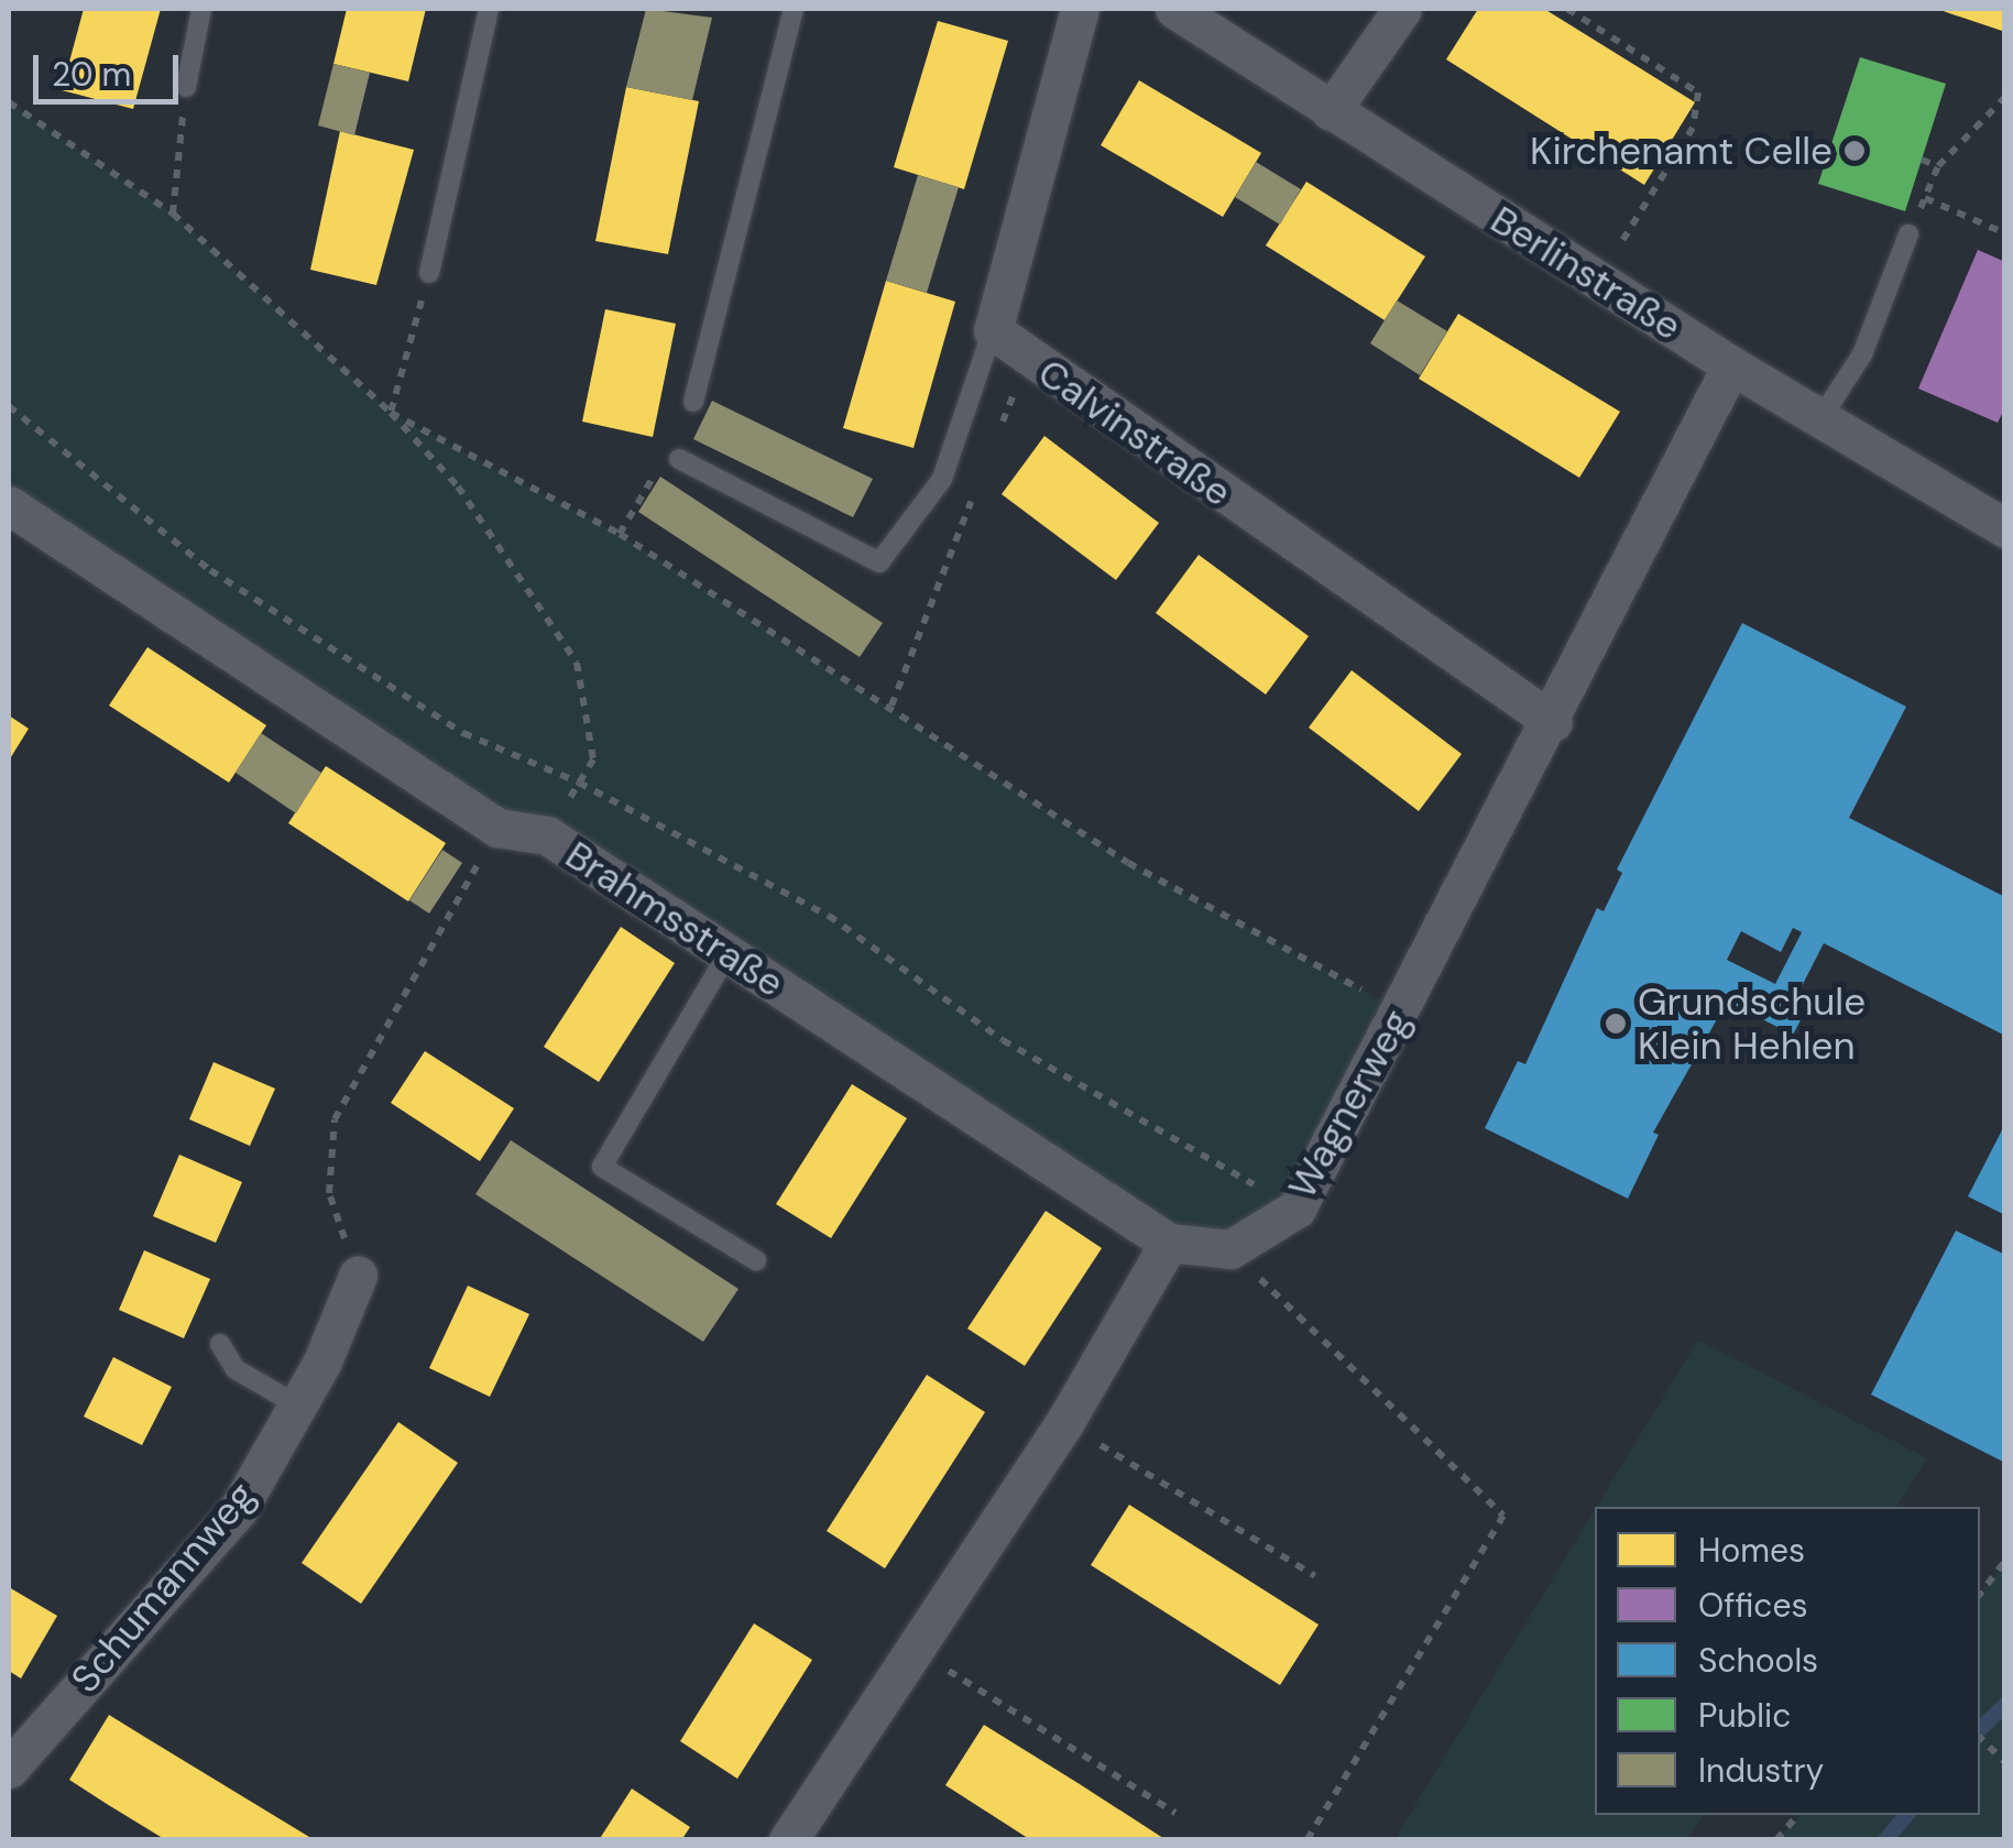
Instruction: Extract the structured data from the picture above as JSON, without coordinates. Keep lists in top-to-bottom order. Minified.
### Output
{"streets":{"street":["Berlinstraße","Calvinstraße","Brahmsstraße","Wagnerweg","Schumannweg"]},"crossings":[["Berlinstraße","Wagnerweg"],["Calvinstraße","Wagnerweg"]],"places":["Kirchenamt Celle","Grundschule Klein Hehlen"],"legend":["Homes","Offices","Schools","Public","Industry"],"scale_bar":"20 m"}
